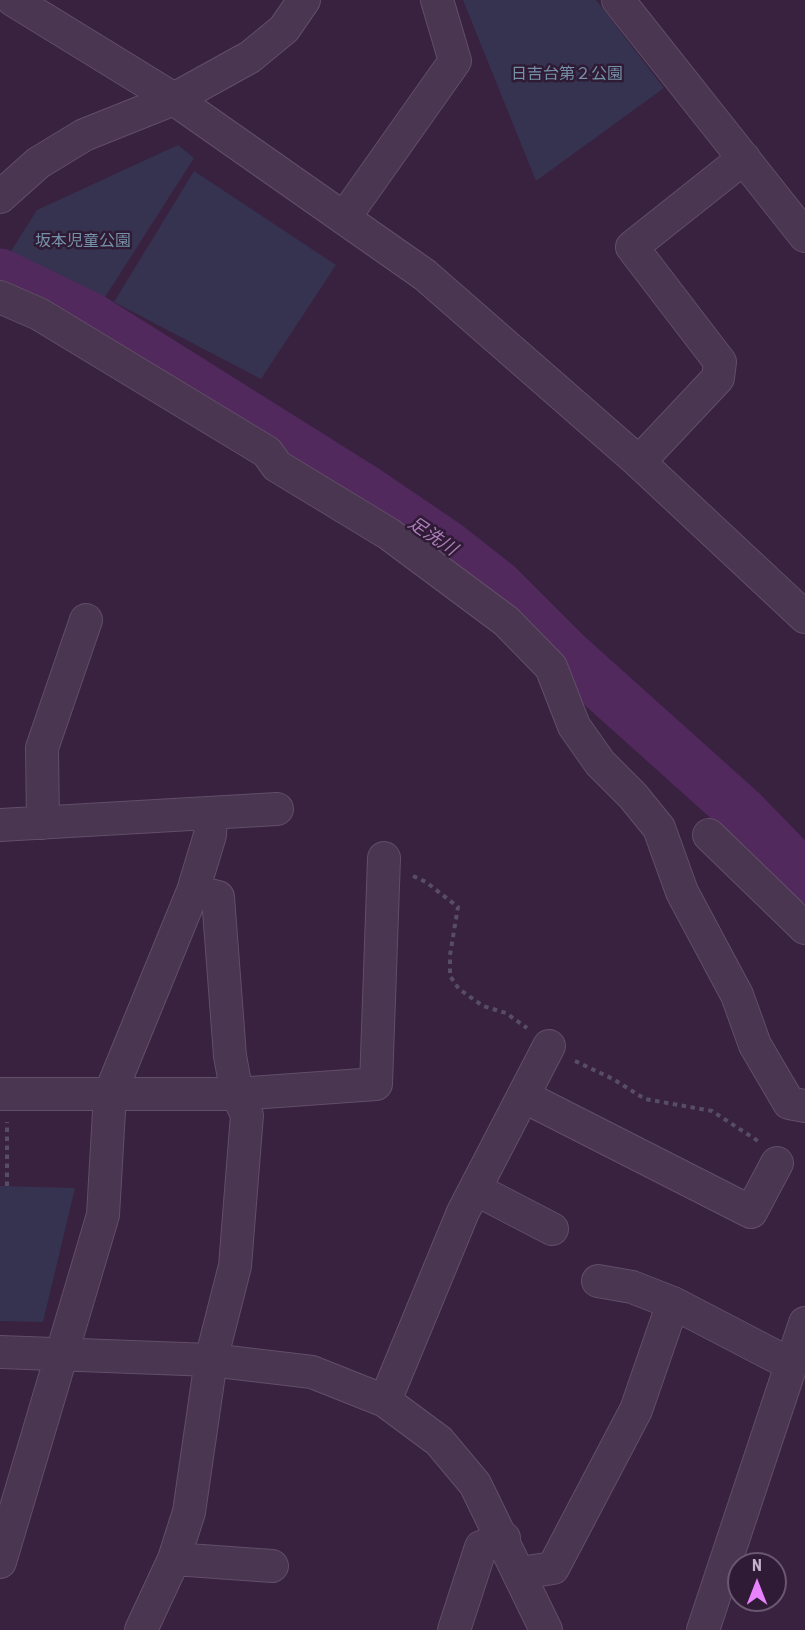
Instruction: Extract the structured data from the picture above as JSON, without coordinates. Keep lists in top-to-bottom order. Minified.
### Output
{"water":["足洗川"],"parks":["日吉台第２公園","坂本児童公園"],"north":"top"}
